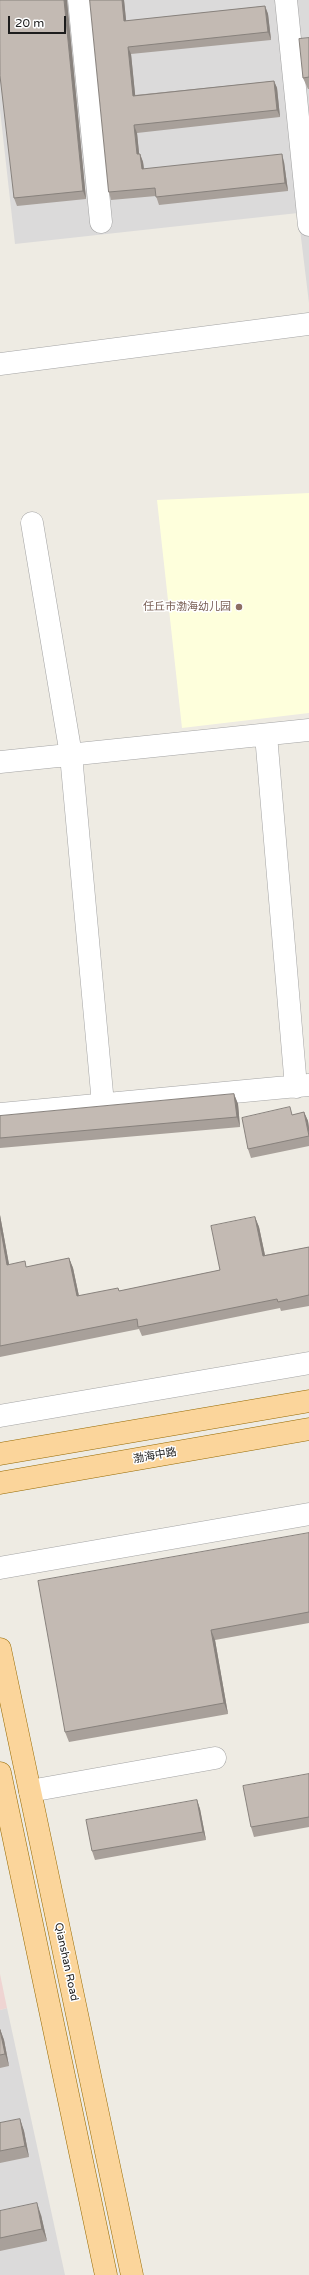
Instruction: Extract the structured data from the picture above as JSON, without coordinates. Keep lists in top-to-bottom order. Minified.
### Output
{"streets":{"main road":["渤海中路","Qianshan Road"]},"places":["任丘市渤海幼儿园"],"scale_bar":"20 m"}
